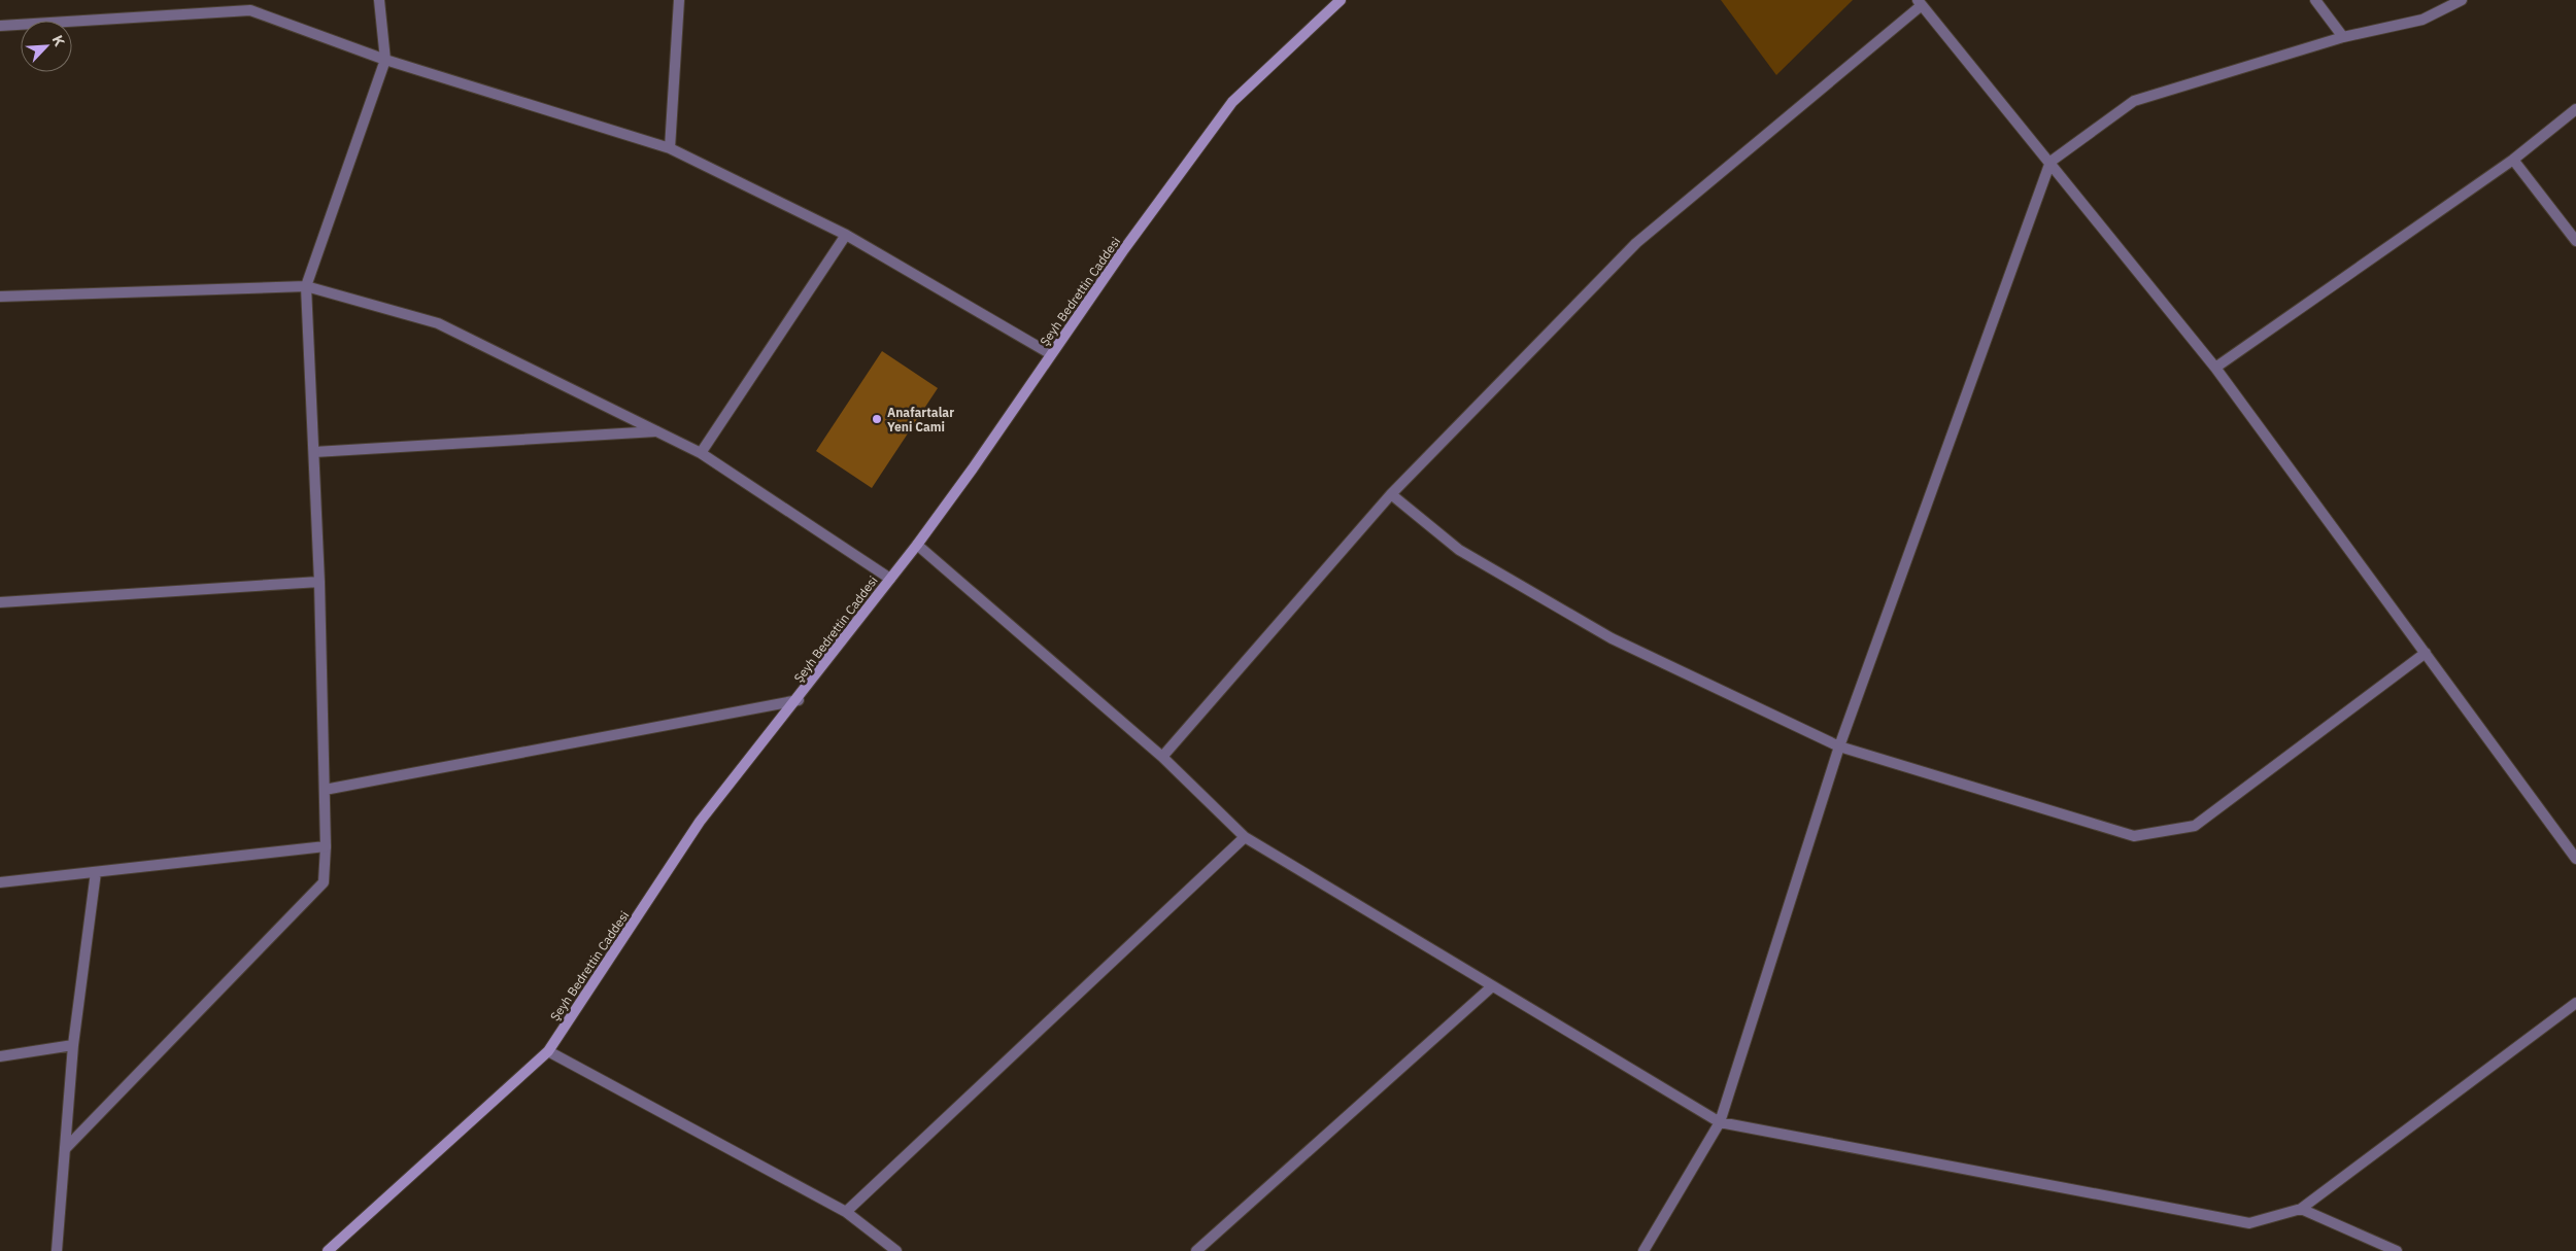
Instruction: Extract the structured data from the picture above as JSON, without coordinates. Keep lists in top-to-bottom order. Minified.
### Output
{"streets":{"main road":["Şeyh Bedrettin Caddesi"]},"places":["Anafartalar Yeni Cami"],"north":"top right"}
